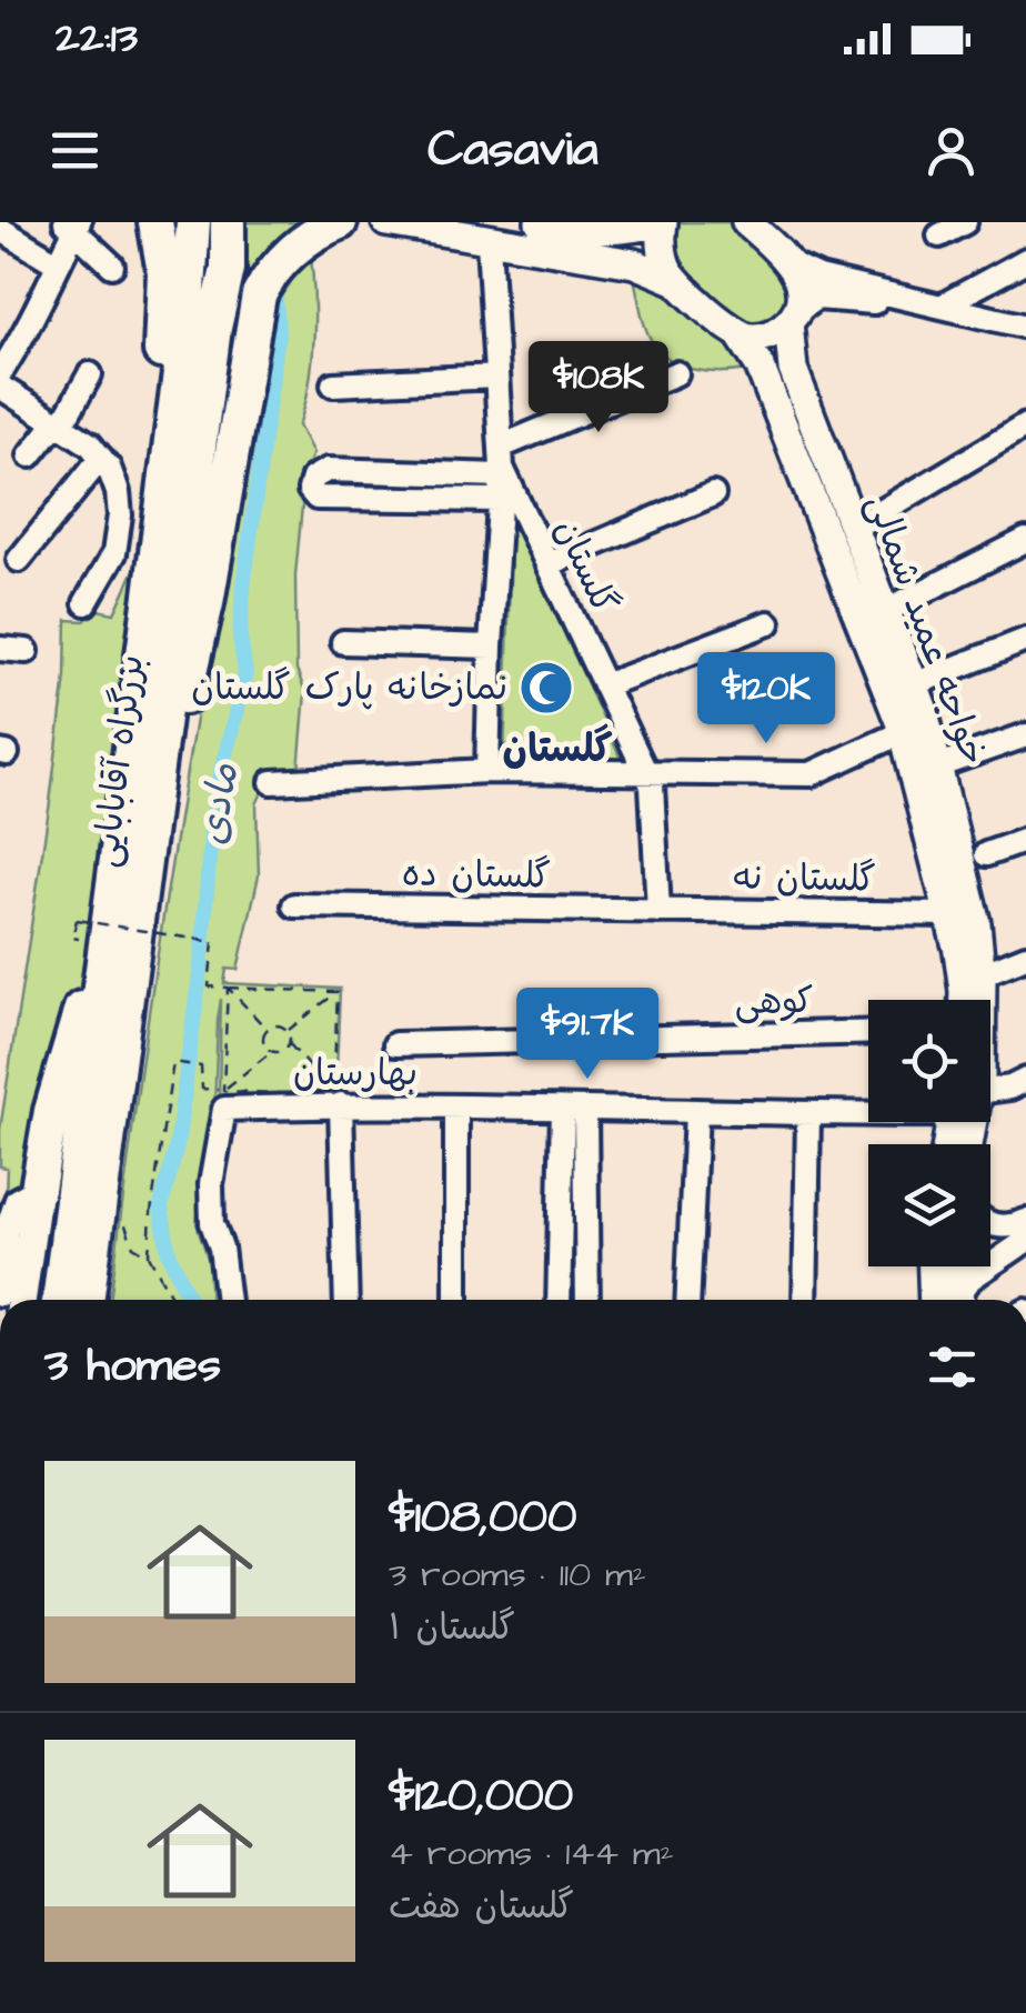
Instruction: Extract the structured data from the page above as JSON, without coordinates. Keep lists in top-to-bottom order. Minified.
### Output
{"streets":{"highway":["بزرگراه آقابابایی"],"main road":["خواجه عمید شمالی"],"street":["گلستان","گلستان ده","گلستان نه","کوهی","بهارستان"]},"crossings":[["گلستان","گلستان ده"],["گلستان","گلستان نه"],["خواجه عمید شمالی","گلستان نه"],["گلستان ده","گلستان نه"]],"districts":["گلستان"],"water":["مادی"],"places":{"mosque":["نمازخانه پارک گلستان"]},"page":{"status":"22:13","header":"Casavia","price":["$108K","$120K","$91.7K"],"heading":"3 homes","list":[{"name":"$108,000","note":"3 rooms · 110 m² · گلستان ۱"},{"name":"$120,000","note":"4 rooms · 144 m² · گلستان هفت"}]}}
